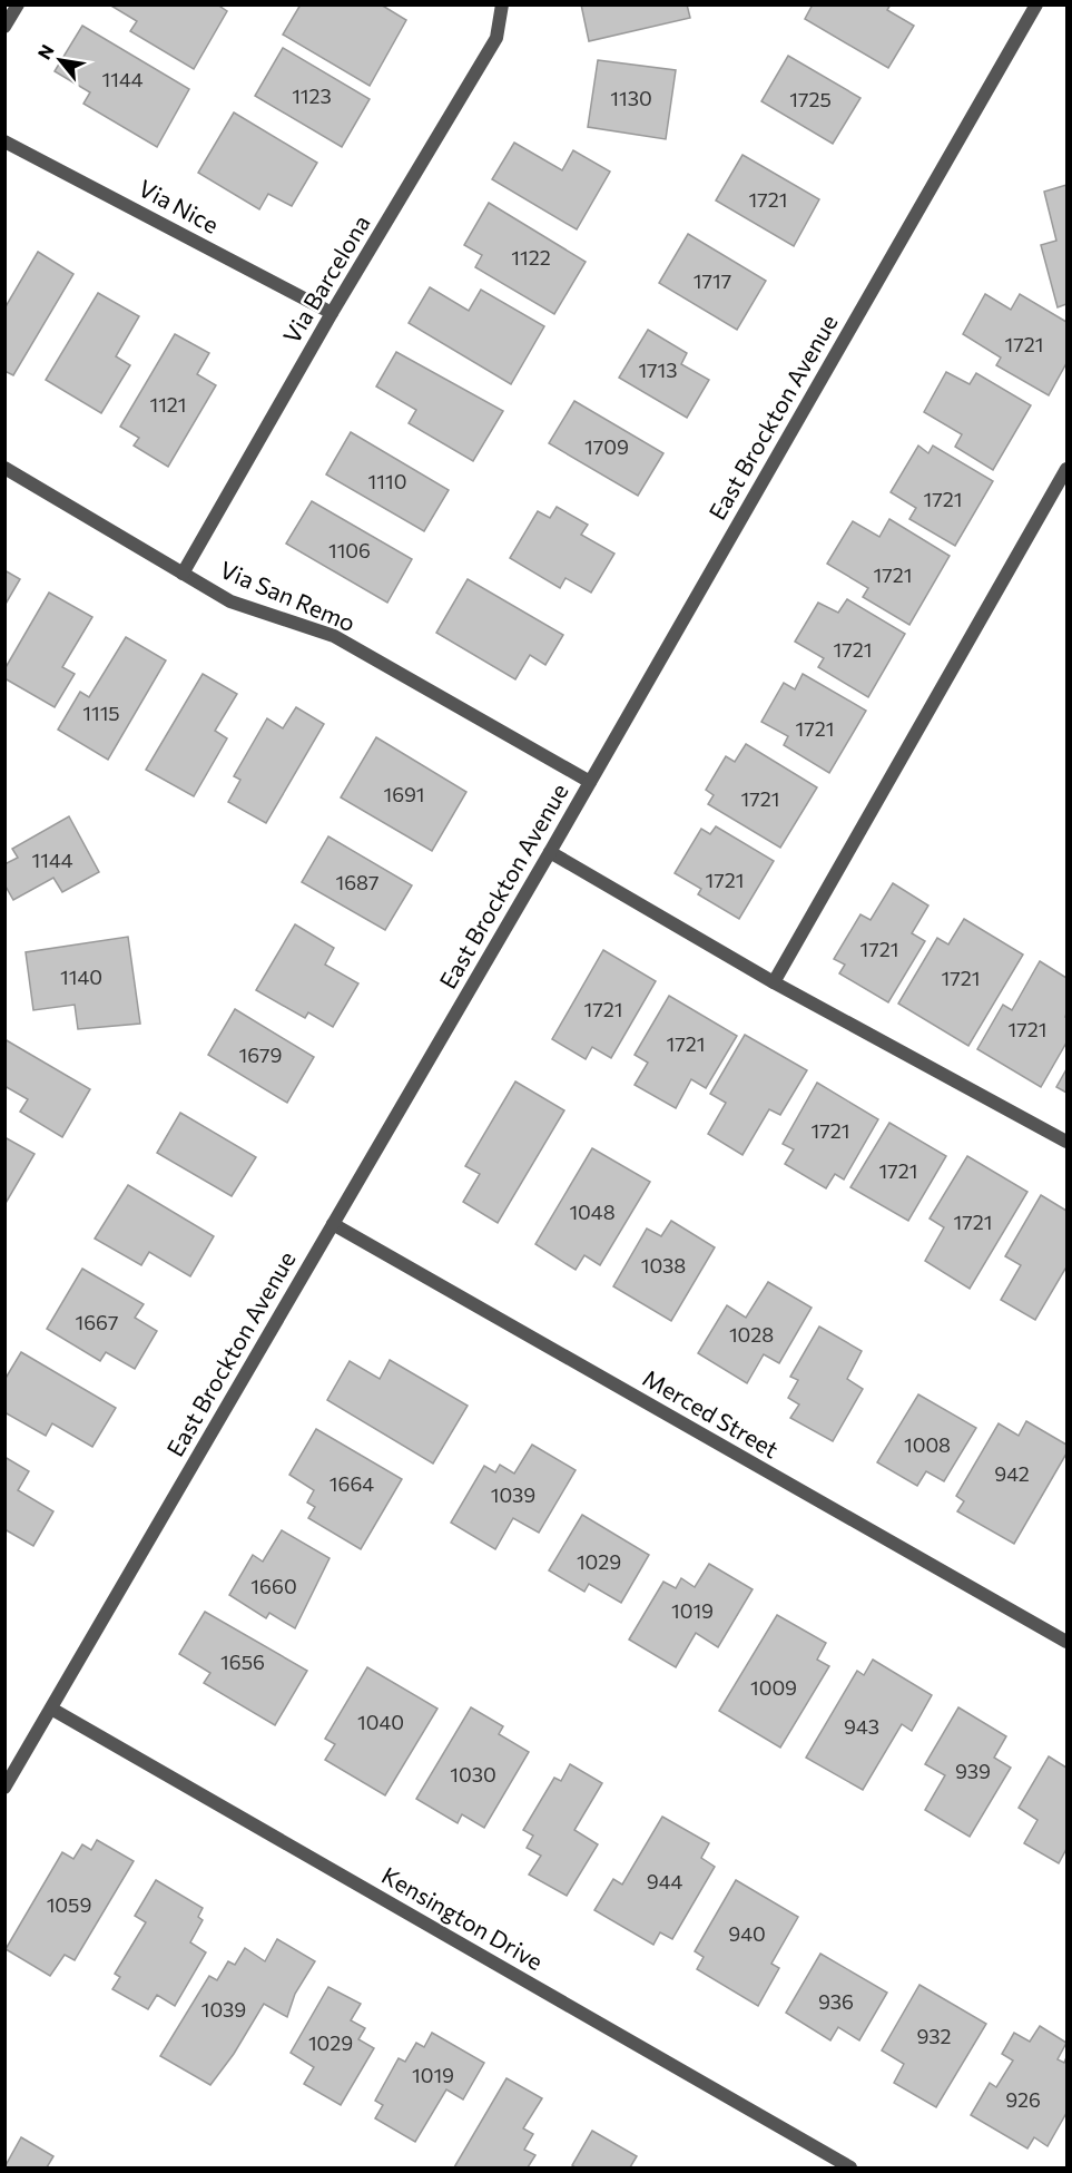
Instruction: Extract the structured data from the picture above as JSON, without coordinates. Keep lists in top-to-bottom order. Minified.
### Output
{"streets":{"street":["Via Nice","Via Barcelona","East Brockton Avenue","Via San Remo","Merced Street","Kensington Drive"]},"crossings":[["Via Nice","Via Barcelona"],["Via Barcelona","Via San Remo"],["East Brockton Avenue","Via San Remo"],["East Brockton Avenue","Merced Street"],["East Brockton Avenue","Kensington Drive"]],"house_numbers":["1144","1123","1130","1725","1721","1122","1717","1721","1713","1121","1709","1110","1721","1106","1721","1721","1115","1721","1691","1721","1144","1721","1687","1721","1140","1721","1721","1721","1721","1679","1721","1721","1048","1721","1038","1667","1028","1008","942","1664","1039","1029","1660","1019","1656","1009","1040","943","939","1030","944","1059","940","936","1039","932","1029","1019","926"],"north":"top left"}
